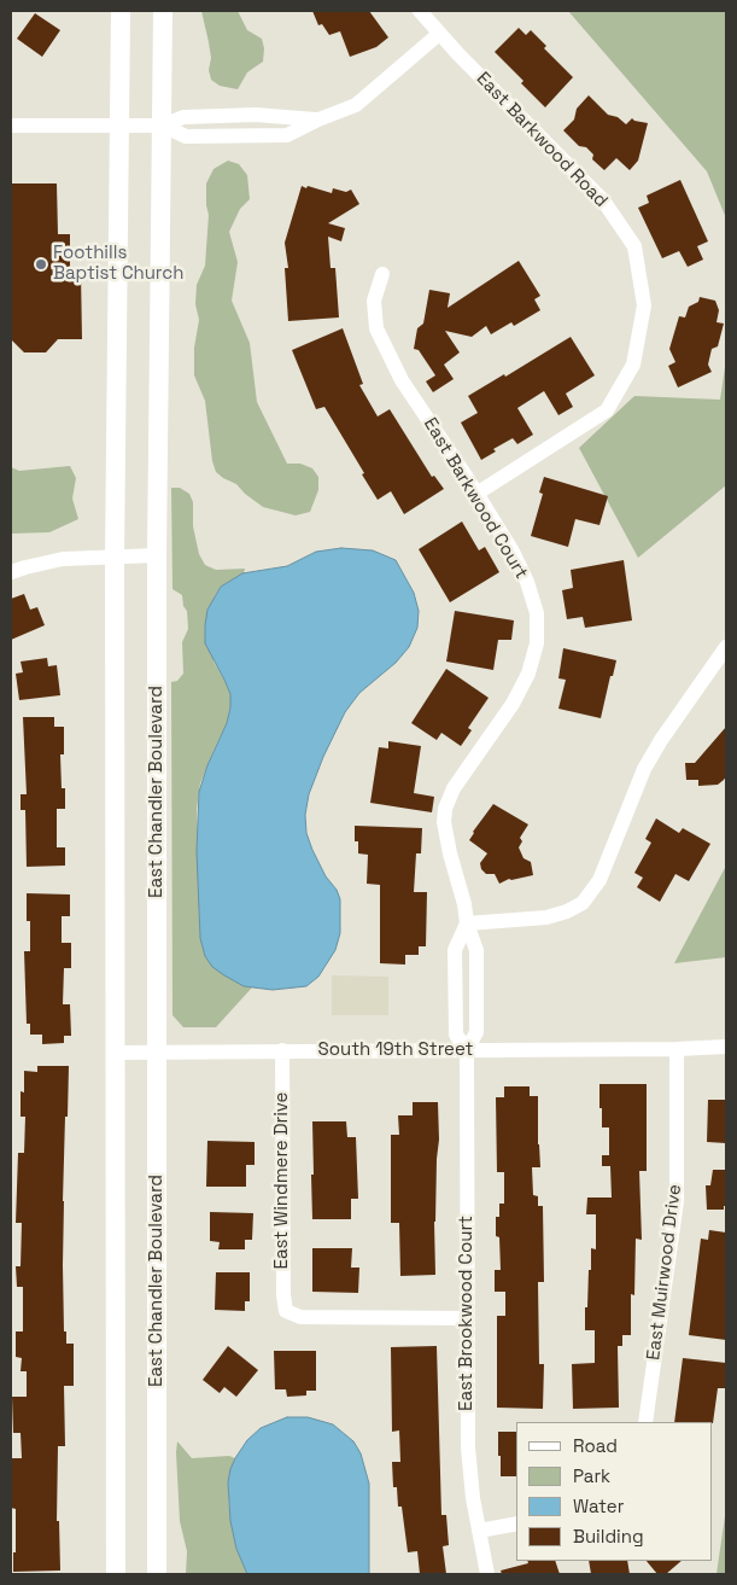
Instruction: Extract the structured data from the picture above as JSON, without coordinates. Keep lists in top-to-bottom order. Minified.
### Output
{"streets":{"main road":["East Chandler Boulevard"],"street":["East Barkwood Road","East Barkwood Court","South 19th Street","East Windmere Drive","East Muirwood Drive","East Brookwood Court"]},"crossings":[["East Barkwood Road","East Barkwood Court"],["East Barkwood Court","South 19th Street"],["East Barkwood Court","East Brookwood Court"],["East Chandler Boulevard","South 19th Street"],["South 19th Street","East Windmere Drive"],["South 19th Street","East Muirwood Drive"],["South 19th Street","East Brookwood Court"],["East Windmere Drive","East Brookwood Court"]],"places":["Foothills Baptist Church"],"legend":["Road","Park","Water","Building"]}
